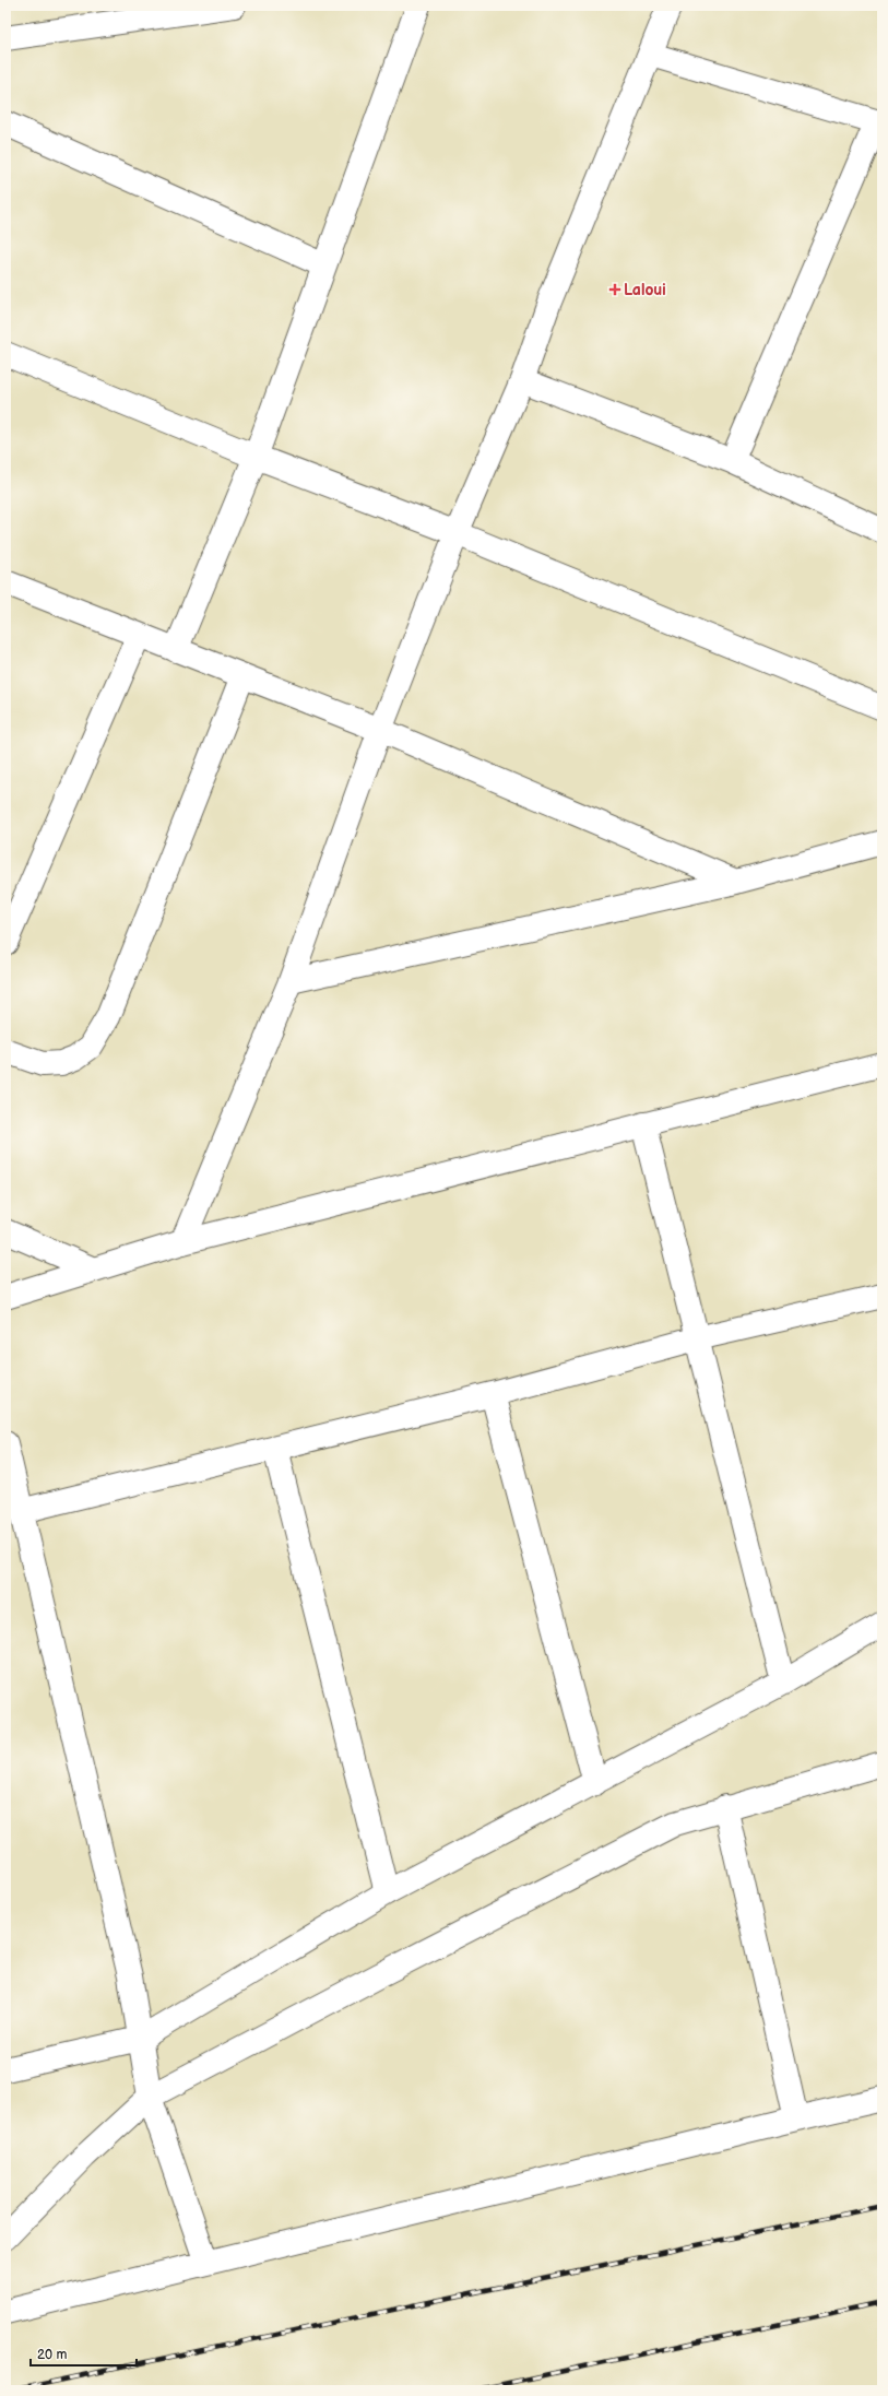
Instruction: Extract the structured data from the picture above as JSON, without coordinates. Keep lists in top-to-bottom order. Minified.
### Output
{"places":{"health":["Laloui"]},"scale_bar":"20 m"}
